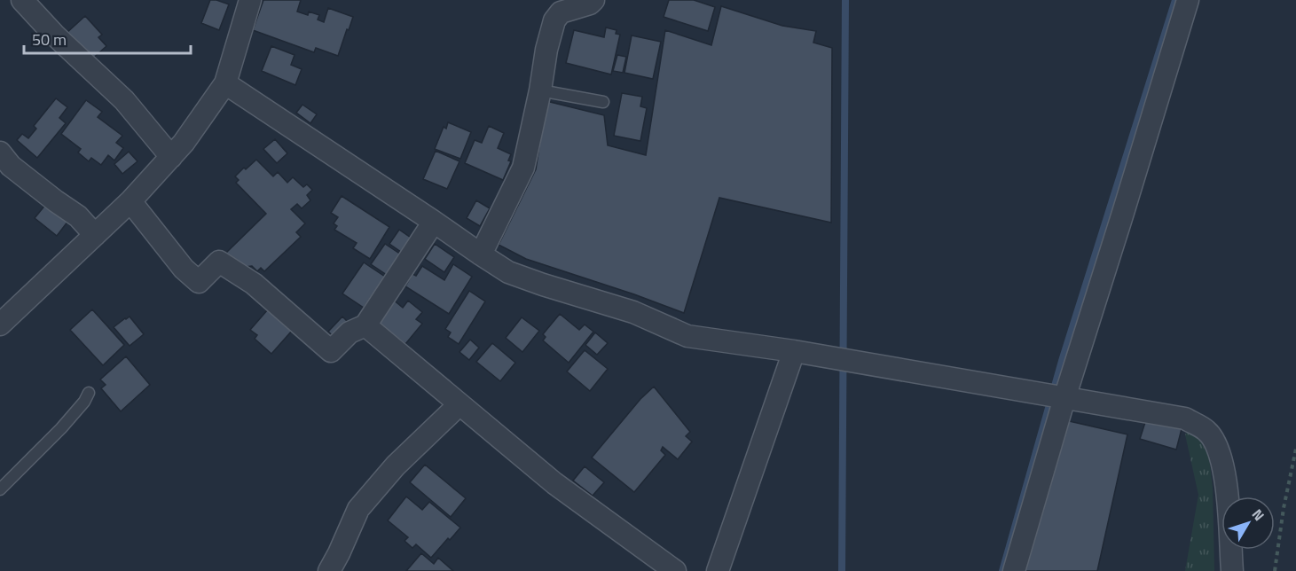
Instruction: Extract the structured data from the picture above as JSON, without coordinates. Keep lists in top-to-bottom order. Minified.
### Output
{"scale_bar":"50 m","north":"top right"}
